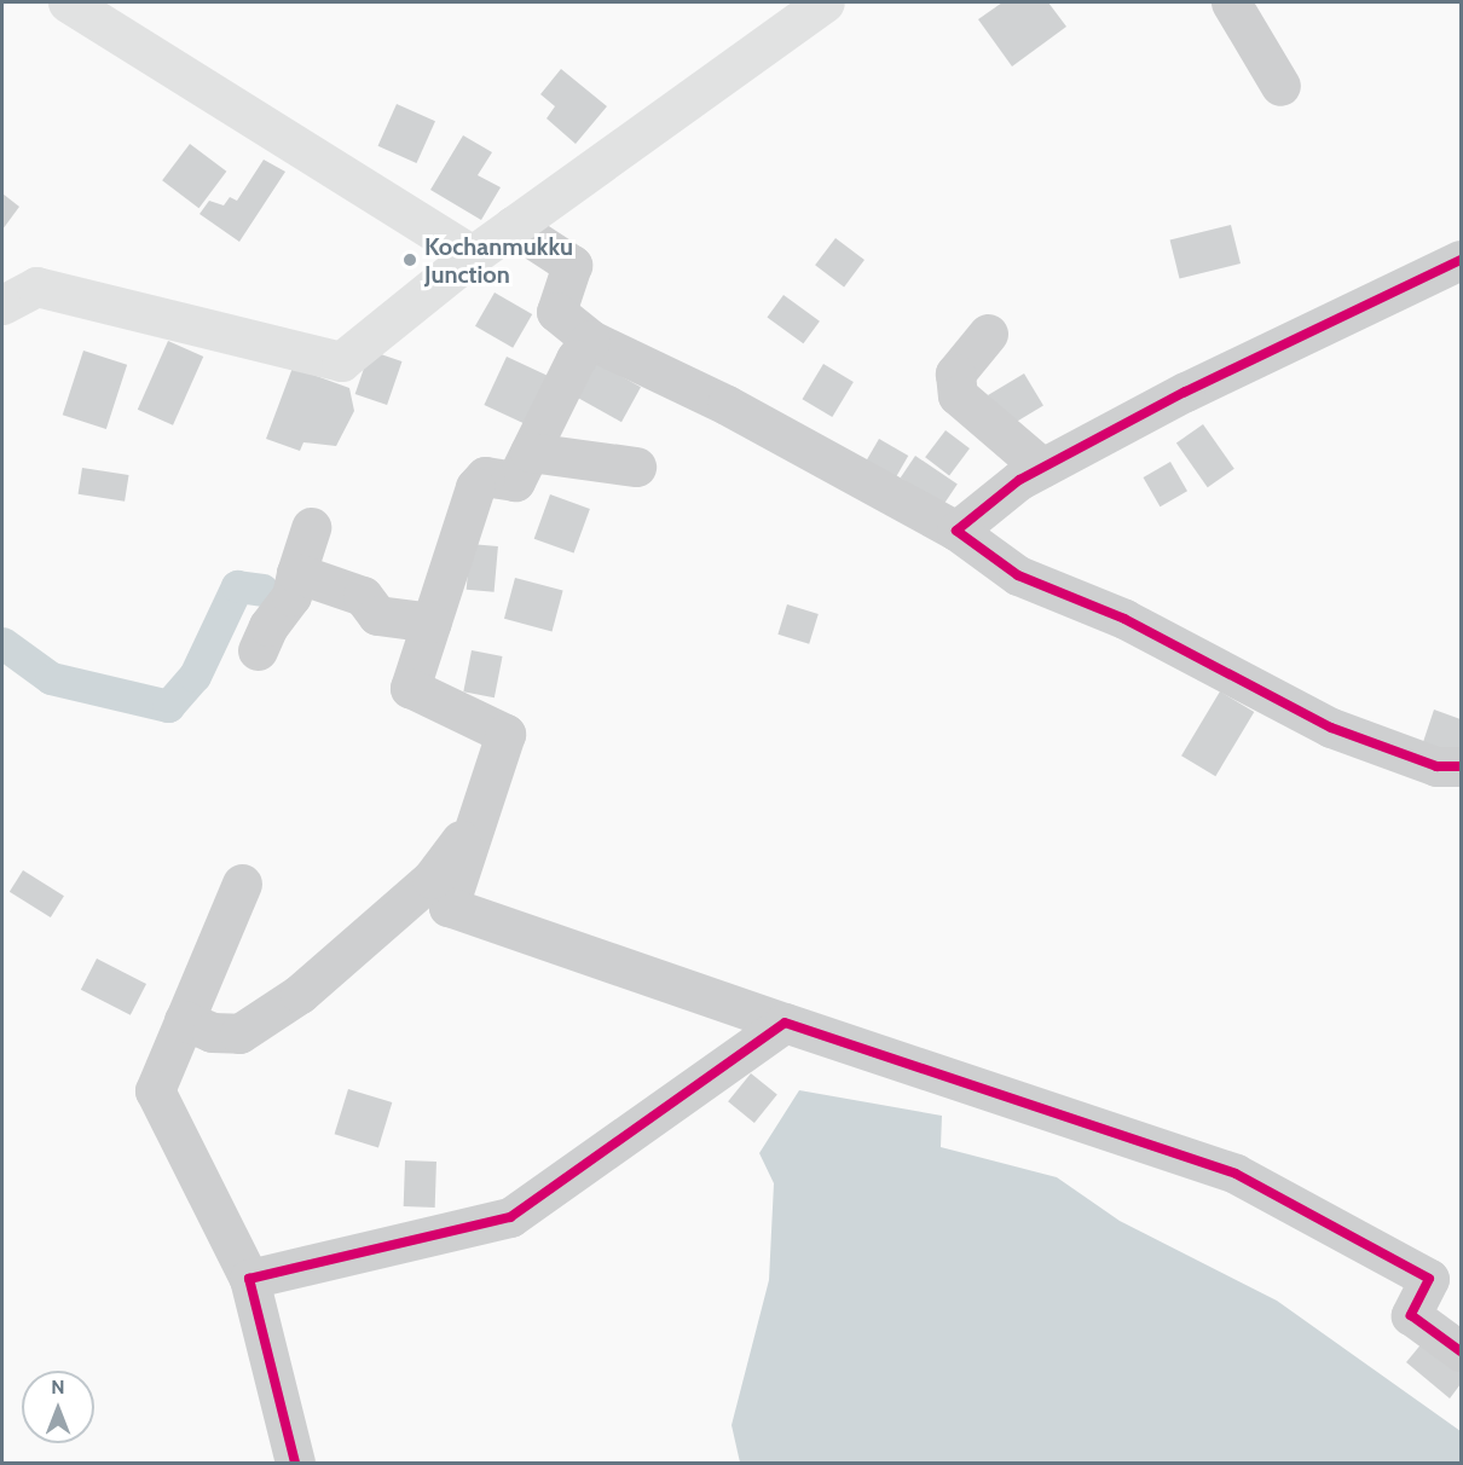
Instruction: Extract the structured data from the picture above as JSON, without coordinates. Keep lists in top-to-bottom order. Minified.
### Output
{"places":["Kochanmukku Junction"],"north":"top"}
